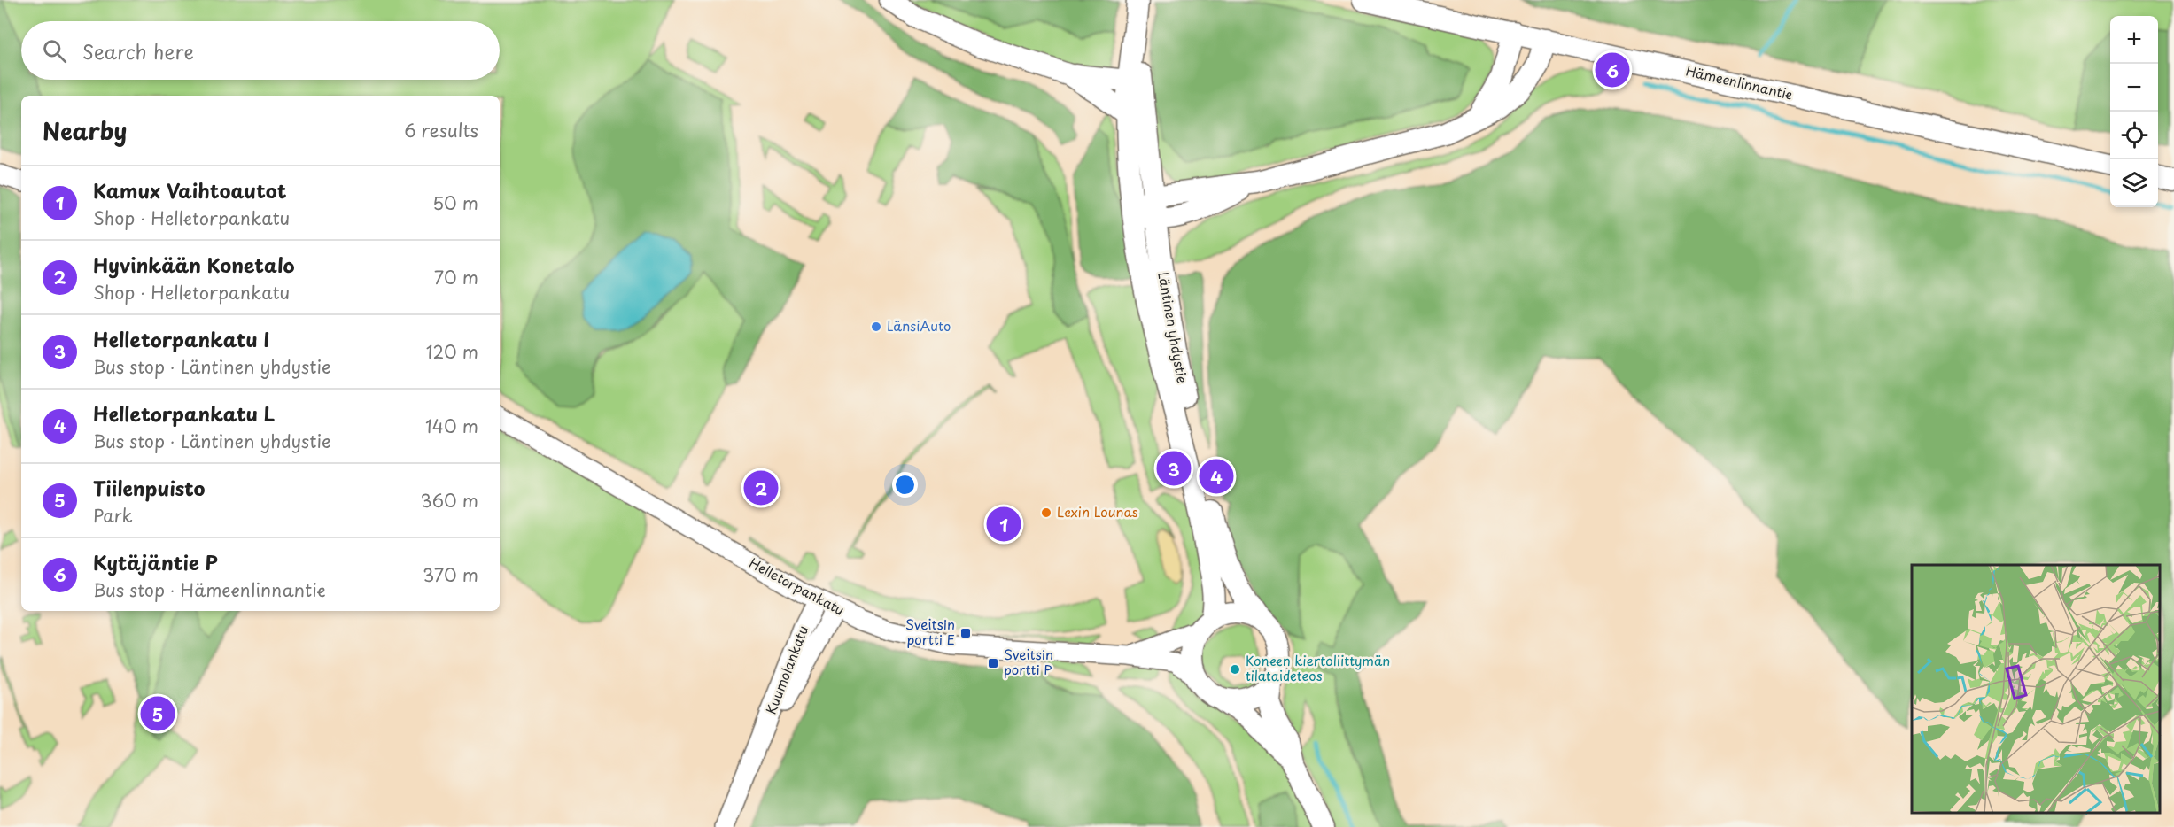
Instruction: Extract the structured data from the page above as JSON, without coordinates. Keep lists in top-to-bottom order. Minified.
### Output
{"streets":{"main road":["Hämeenlinnantie","Läntinen yhdystie"],"street":["Helletorpankatu","Kuumolankatu"]},"crossings":[["Läntinen yhdystie","Helletorpankatu"],["Helletorpankatu","Kuumolankatu"]],"places":{"other":["LänsiAuto","Lexin Lounas","Koneen kiertoliittymän tilataideteos"],"transit":["Sveitsin portti E","Sveitsin portti P"]},"page":{"map_buttons":["+","−"],"search":"Search here","pins":["6","3","4","2","1","5"],"heading":["Nearby","6 results"],"list":[{"mark":"1","name":"Kamux Vaihtoautot","note":"Shop · Helletorpankatu","value":"50 m"},{"mark":"2","name":"Hyvinkään Konetalo","note":"Shop · Helletorpankatu","value":"70 m"},{"mark":"3","name":"Helletorpankatu I","note":"Bus stop · Läntinen yhdystie","value":"120 m"},{"mark":"4","name":"Helletorpankatu L","note":"Bus stop · Läntinen yhdystie","value":"140 m"},{"mark":"5","name":"Tiilenpuisto","note":"Park","value":"360 m"},{"mark":"6","name":"Kytäjäntie P","note":"Bus stop · Hämeenlinnantie","value":"370 m"}]}}
